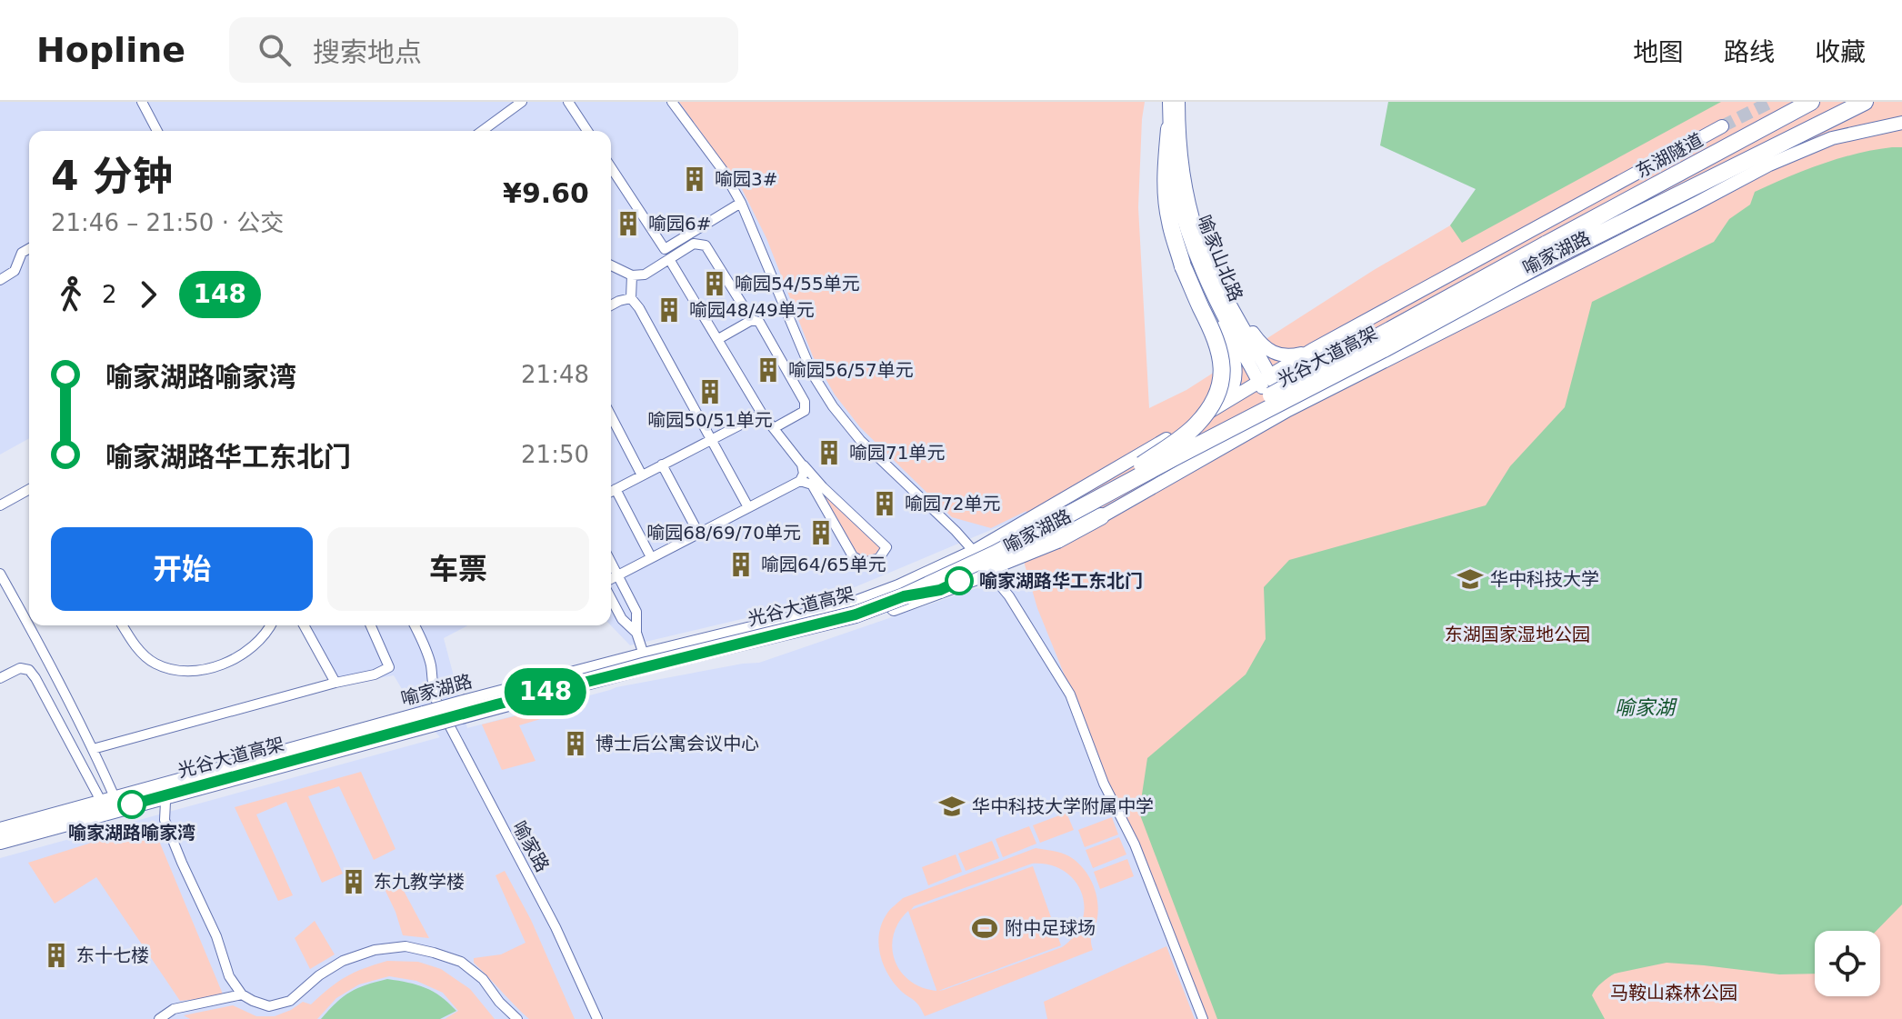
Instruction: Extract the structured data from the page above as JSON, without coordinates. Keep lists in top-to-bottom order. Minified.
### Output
{"streets":{"highway":["东湖隧道","光谷大道高架"],"main road":["喻家湖路","喻家山北路"],"street":["喻家路"]},"crossings":[["东湖隧道","喻家湖路"],["东湖隧道","光谷大道高架"],["喻家湖路","喻家山北路"],["喻家湖路","光谷大道高架"],["喻家湖路","喻家路"]],"water":["喻家湖"],"parks":["东湖国家湿地公园","马鞍山森林公园"],"places":{"building":["喻园3#","喻园6#","喻园54/55单元","喻园48/49单元","喻园56/57单元","喻园50/51单元","喻园71单元","喻园72单元","喻园68/69/70单元","喻园64/65单元","博士后公寓会议中心","东九教学楼","东十七楼"],"school or university":["华中科技大学","华中科技大学附属中学"],"other":["喻家湖路华工东北门","喻家湖路喻家湾"],"sports":["附中足球场"]},"lines":["bus line 148"],"page":{"header":"Hopline","search":"搜索地点","nav":["地图","路线","收藏"],"on_map":"148","heading":["4 分钟","21:46 – 21:50 · 公交","¥9.60"],"legs":["2","148"],"list":[{"name":"喻家湖路喻家湾","value":"21:48"},{"name":"喻家湖路华工东北门","value":"21:50"}],"buttons":["开始","车票"]}}
